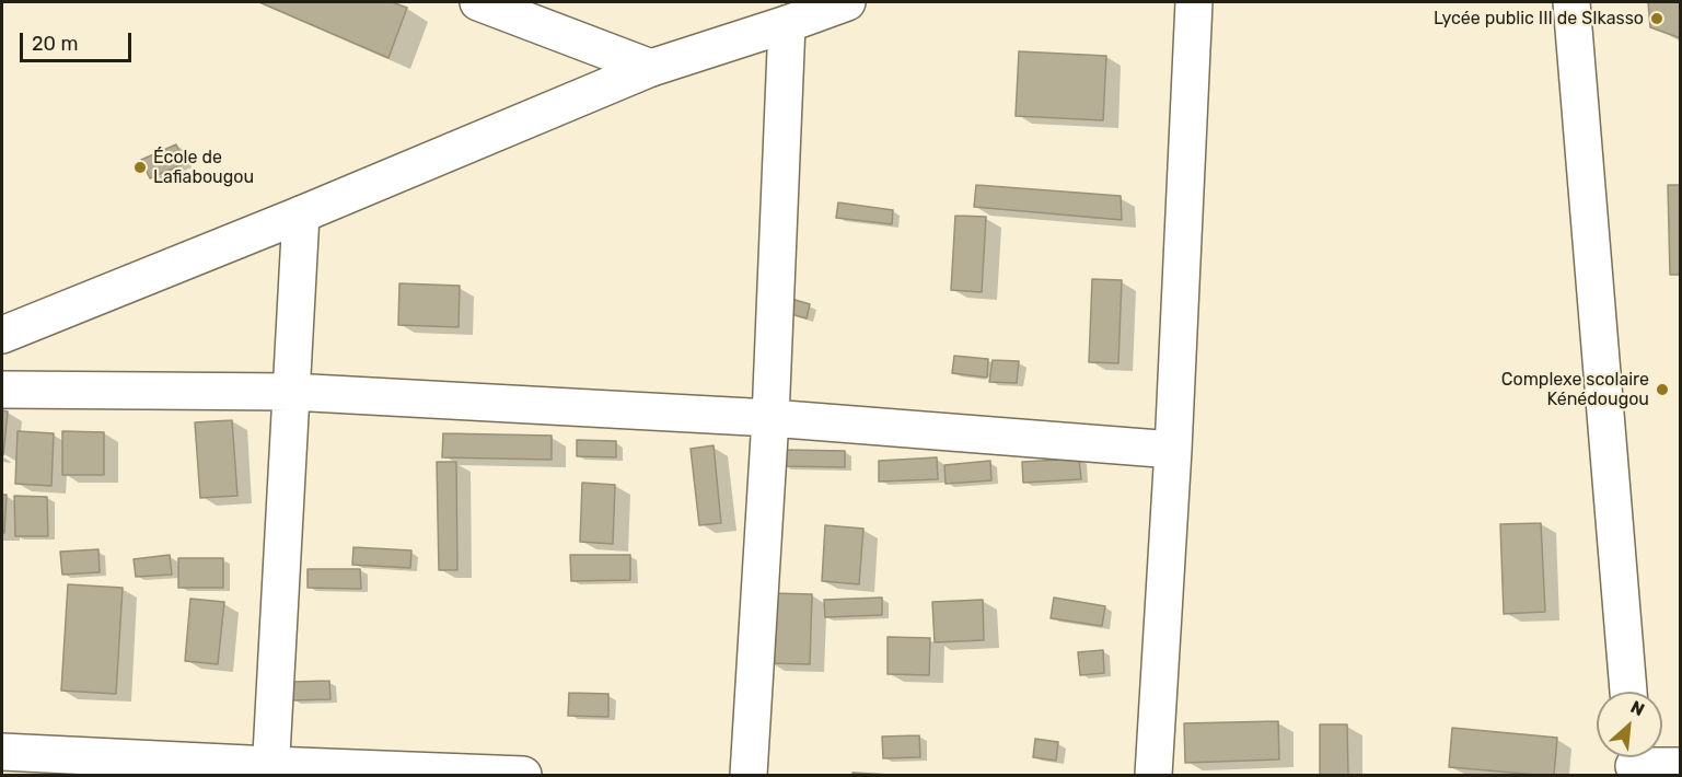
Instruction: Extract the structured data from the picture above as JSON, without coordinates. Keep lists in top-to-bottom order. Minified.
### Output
{"places":["Lycée public III de SIkasso","École de Lafiabougou","Complexe scolaire Kénédougou"],"scale_bar":"20 m","north":"top right"}
